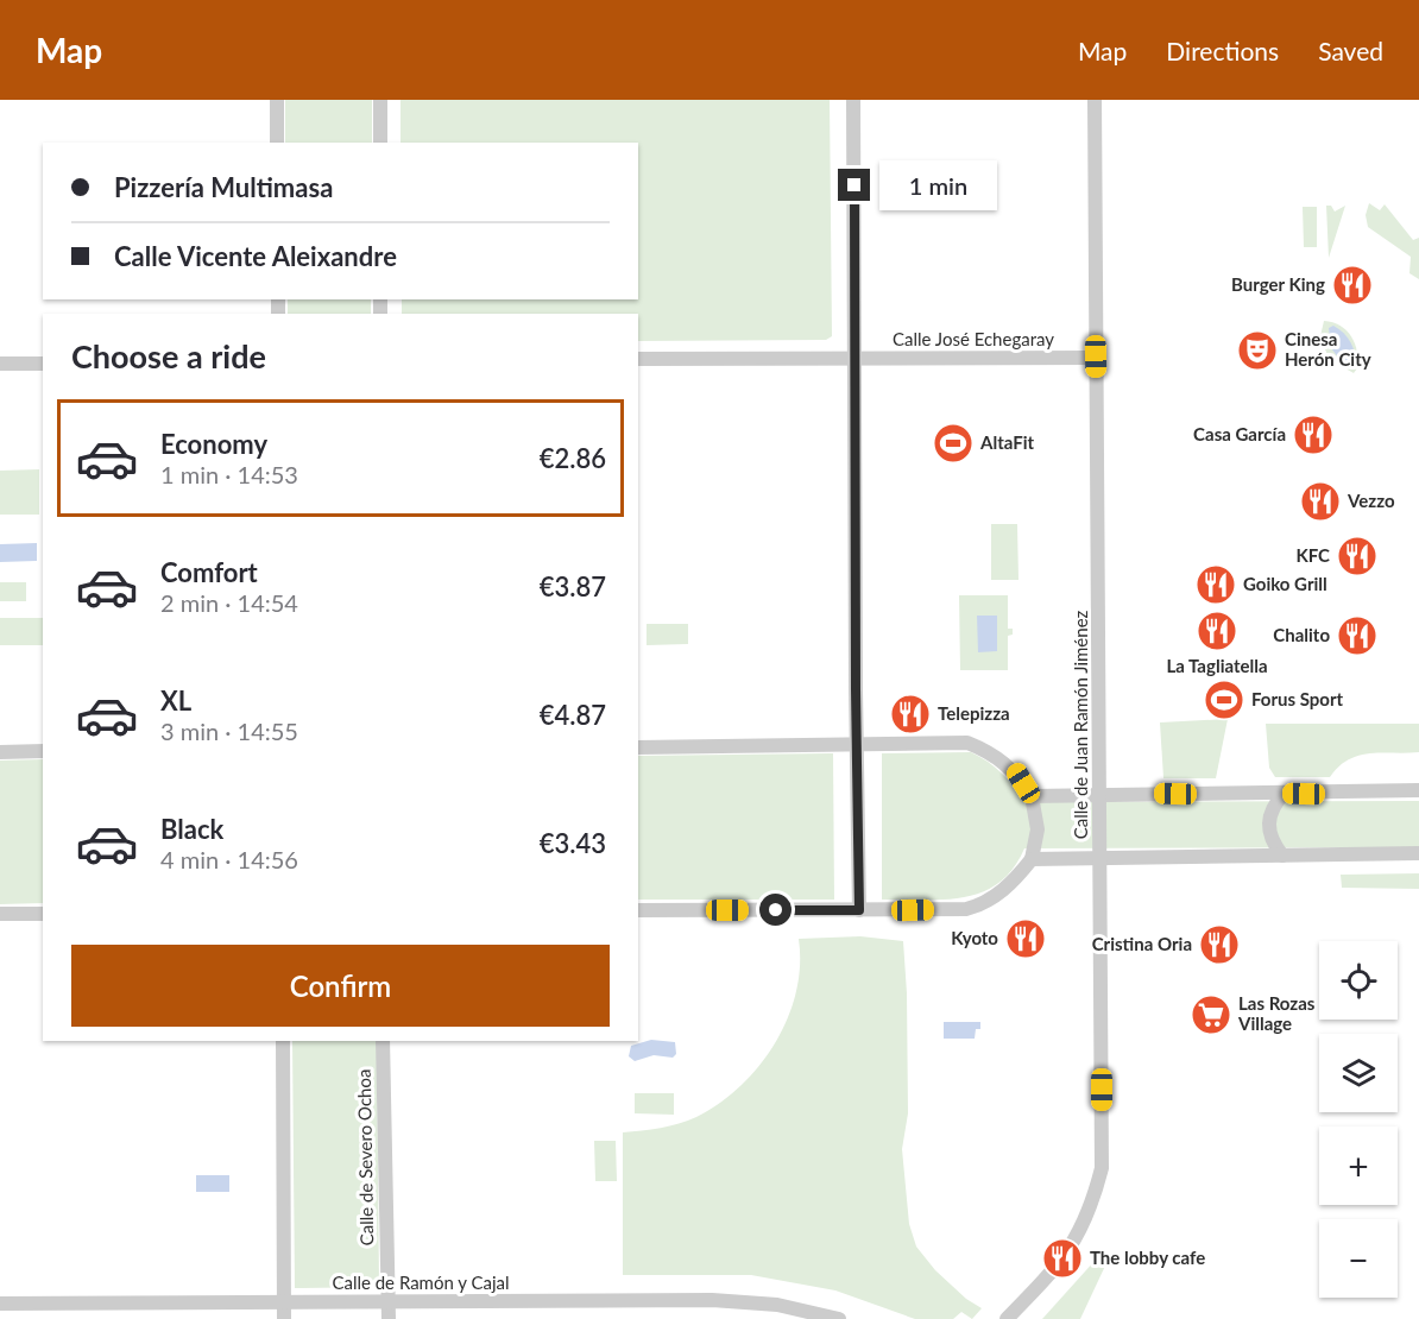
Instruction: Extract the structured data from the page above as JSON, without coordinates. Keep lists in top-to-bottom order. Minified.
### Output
{"streets":{"street":["Calle José Echegaray","Calle de Juan Ramón Jiménez","Calle de Severo Ochoa","Calle de Ramón y Cajal"]},"crossings":[["Calle José Echegaray","Calle de Juan Ramón Jiménez"],["Calle de Severo Ochoa","Calle de Ramón y Cajal"]],"places":{"restaurant":["Burger King","Casa García","Vezzo","KFC","Goiko Grill","La Tagliatella","Chalito","Telepizza","Kyoto","Cristina Oria","The lobby cafe"],"theatre":["Cinesa Herón City"],"sports":["AltaFit","Forus Sport"],"supermarket":["Las Rozas Village"]},"page":{"header":"Map","nav":["Map","Directions","Saved"],"banner":["Pizzería Multimasa","Calle Vicente Aleixandre"],"bubble":"1 min","heading":"Choose a ride","list":[{"name":"Economy","note":"1 min · 14:53","value":"€2.86"},{"name":"Comfort","note":"2 min · 14:54","value":"€3.87"},{"name":"XL","note":"3 min · 14:55","value":"€4.87"},{"name":"Black","note":"4 min · 14:56","value":"€3.43"}],"buttons":"Confirm","map_buttons":["+","−"]}}
